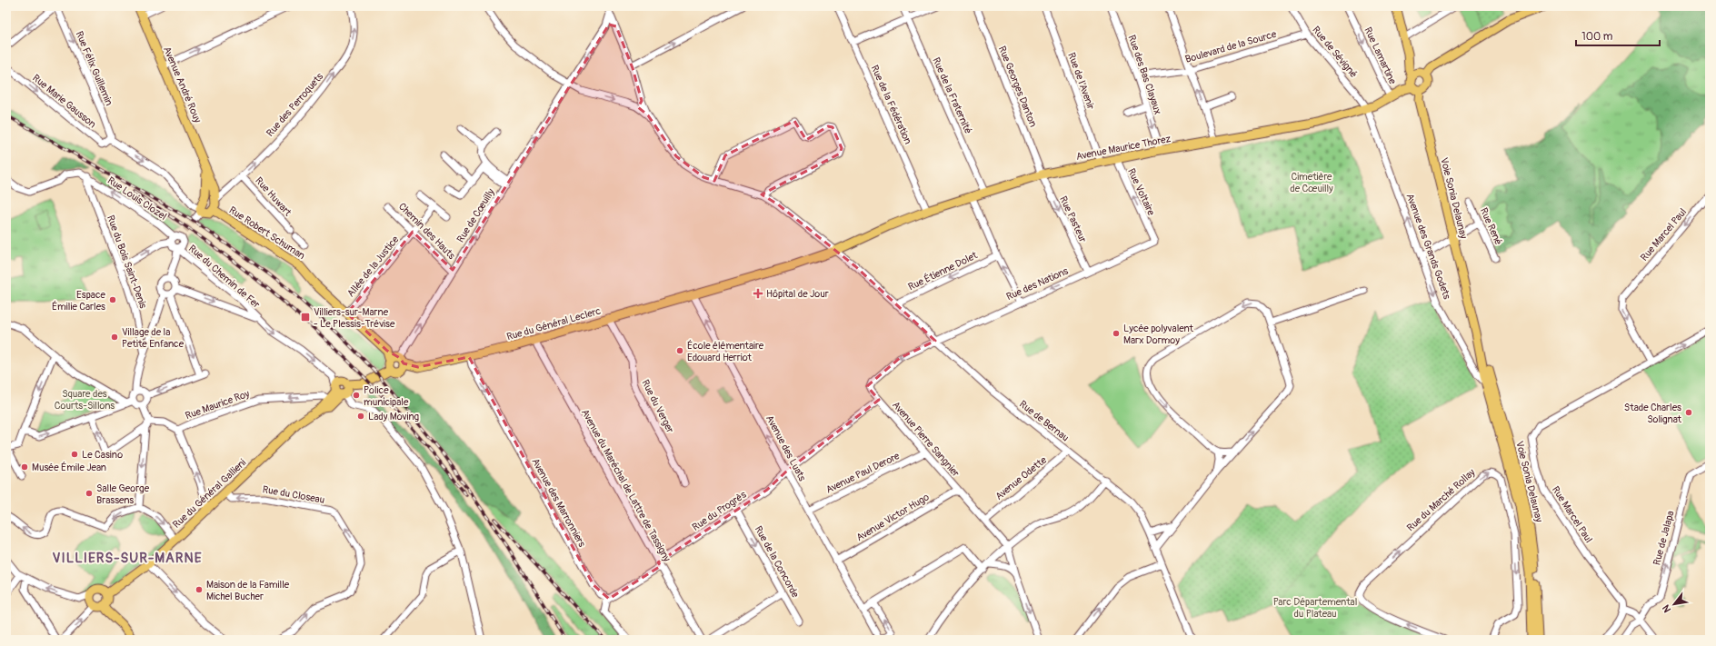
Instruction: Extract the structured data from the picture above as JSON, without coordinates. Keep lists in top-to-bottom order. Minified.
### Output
{"streets":{"main road":["Avenue André Rouy","Avenue Maurice Thorez","Voie Sonia Delaunay","Rue Robert Schuman","Rue du Général Leclerc","Rue du Général Gallieni"],"street":["Boulevard de la Source","Rue de Sévigné","Rue Lamartine","Rue Félix Guillemin","Rue des Bas Clayaux","Rue de l’Avenir","Rue Georges Danton","Rue de la Fraternité","Rue Marie Gausson","Rue des Perroquets","Rue de la Fédération","Rue Voltaire","Rue Huwart","Rue Louis Clozel","Rue de Cœuilly","Rue Pasteur","Rue René","Chemin des Hauts","Rue Marcel Paul","Avenue des Grands Godets","Rue du Bois Saint-Denis","Allée de la Justice","Rue Étienne Dolet","Rue du Chemin de Fer","Rue des Nations","Rue Maurice Roy","Rue du Verger","Rue de Bernau","Avenue Pierre Sangnier","Avenue des Luats","Avenue Paul Derore","Avenue Odette","Avenue du Maréchal de Lattre de Tassigny","Rue du Closeau","Rue du Marché Rollay","Avenue des Marronniers","Rue du Progrès","Avenue Victor Hugo","Rue de Jalapa","Rue de la Concorde"]},"crossings":[["Boulevard de la Source","Rue de Sévigné"],["Boulevard de la Source","Rue des Bas Clayaux"],["Rue de Sévigné","Avenue Maurice Thorez"],["Rue de Sévigné","Avenue des Grands Godets"],["Rue Lamartine","Avenue Maurice Thorez"],["Rue Félix Guillemin","Rue Marie Gausson"],["Rue des Bas Clayaux","Avenue Maurice Thorez"],["Rue de l’Avenir","Avenue Maurice Thorez"],["Avenue André Rouy","Rue des Perroquets"],["Rue Georges Danton","Avenue Maurice Thorez"],["Rue Georges Danton","Rue Pasteur"],["Rue de la Fraternité","Avenue Maurice Thorez"],["Rue des Perroquets","Rue Huwart"],["Rue de la Fédération","Avenue Maurice Thorez"],["Avenue Maurice Thorez","Rue Voltaire"],["Avenue Maurice Thorez","Rue Pasteur"],["Avenue Maurice Thorez","Avenue des Grands Godets"],["Avenue Maurice Thorez","Rue du Général Leclerc"],["Avenue Maurice Thorez","Rue de Bernau"],["Rue Voltaire","Rue des Nations"],["Rue Louis Clozel","Rue du Bois Saint-Denis"],["Rue Louis Clozel","Rue du Chemin de Fer"],["Voie Sonia Delaunay","Avenue des Grands Godets"],["Rue de Cœuilly","Chemin des Hauts"],["Rue de Cœuilly","Rue Robert Schuman"],["Rue de Cœuilly","Rue du Général Leclerc"],["Rue Pasteur","Rue des Nations"],["Chemin des Hauts","Allée de la Justice"],["Rue Robert Schuman","Allée de la Justice"],["Rue Robert Schuman","Rue du Général Leclerc"],["Rue Étienne Dolet","Rue de Bernau"],["Rue des Nations","Rue de Bernau"],["Rue des Nations","Avenue Pierre Sangnier"],["Rue des Nations","Rue du Progrès"],["Rue du Général Leclerc","Rue du Verger"],["Rue du Général Leclerc","Avenue des Luats"],["Rue du Général Leclerc","Avenue du Maréchal de Lattre de Tassigny"],["Rue du Général Leclerc","Avenue des Marronniers"],["Rue Maurice Roy","Rue du Général Gallieni"],["Rue de Bernau","Avenue Odette"],["Avenue Pierre Sangnier","Avenue Paul Derore"],["Avenue Pierre Sangnier","Avenue Odette"],["Avenue Pierre Sangnier","Rue du Progrès"],["Avenue Pierre Sangnier","Avenue Victor Hugo"],["Avenue des Luats","Avenue Paul Derore"],["Avenue des Luats","Rue du Progrès"],["Avenue des Luats","Avenue Victor Hugo"],["Avenue du Maréchal de Lattre de Tassigny","Rue du Progrès"],["Rue du Général Gallieni","Rue du Closeau"],["Rue du Progrès","Rue de la Concorde"]],"one_way":["Rue Lamartine","Rue Félix Guillemin","Rue Marie Gausson","Rue des Perroquets","Rue Voltaire","Rue Pasteur","Rue Étienne Dolet","Rue des Nations","Rue Maurice Roy","Avenue des Luats","Avenue des Marronniers","Rue du Progrès","Rue de Jalapa","Rue de la Concorde"],"districts":["VILLIERS-SUR-MARNE"],"parks":["Cimetière de Cœuilly","Square des Courts-Sillons","Parc Départemental du Plateau"],"places":{"health":["Hôpital de Jour"],"other":["Espace Émilie Carles","Lycée polyvalent Marx Dormoy","Village de la Petite Enfance","École élémentaire Edouard Herriot","Police municipale","Stade Charles Solignat","Lady Moving","Le Casino","Musée Émile Jean","Salle George Brassens","Maison de la Famille Michel Bucher"],"transit":["Villiers-sur-Marne - Le Plessis-Trévise"]},"scale_bar":"100 m","north":"bottom left"}
